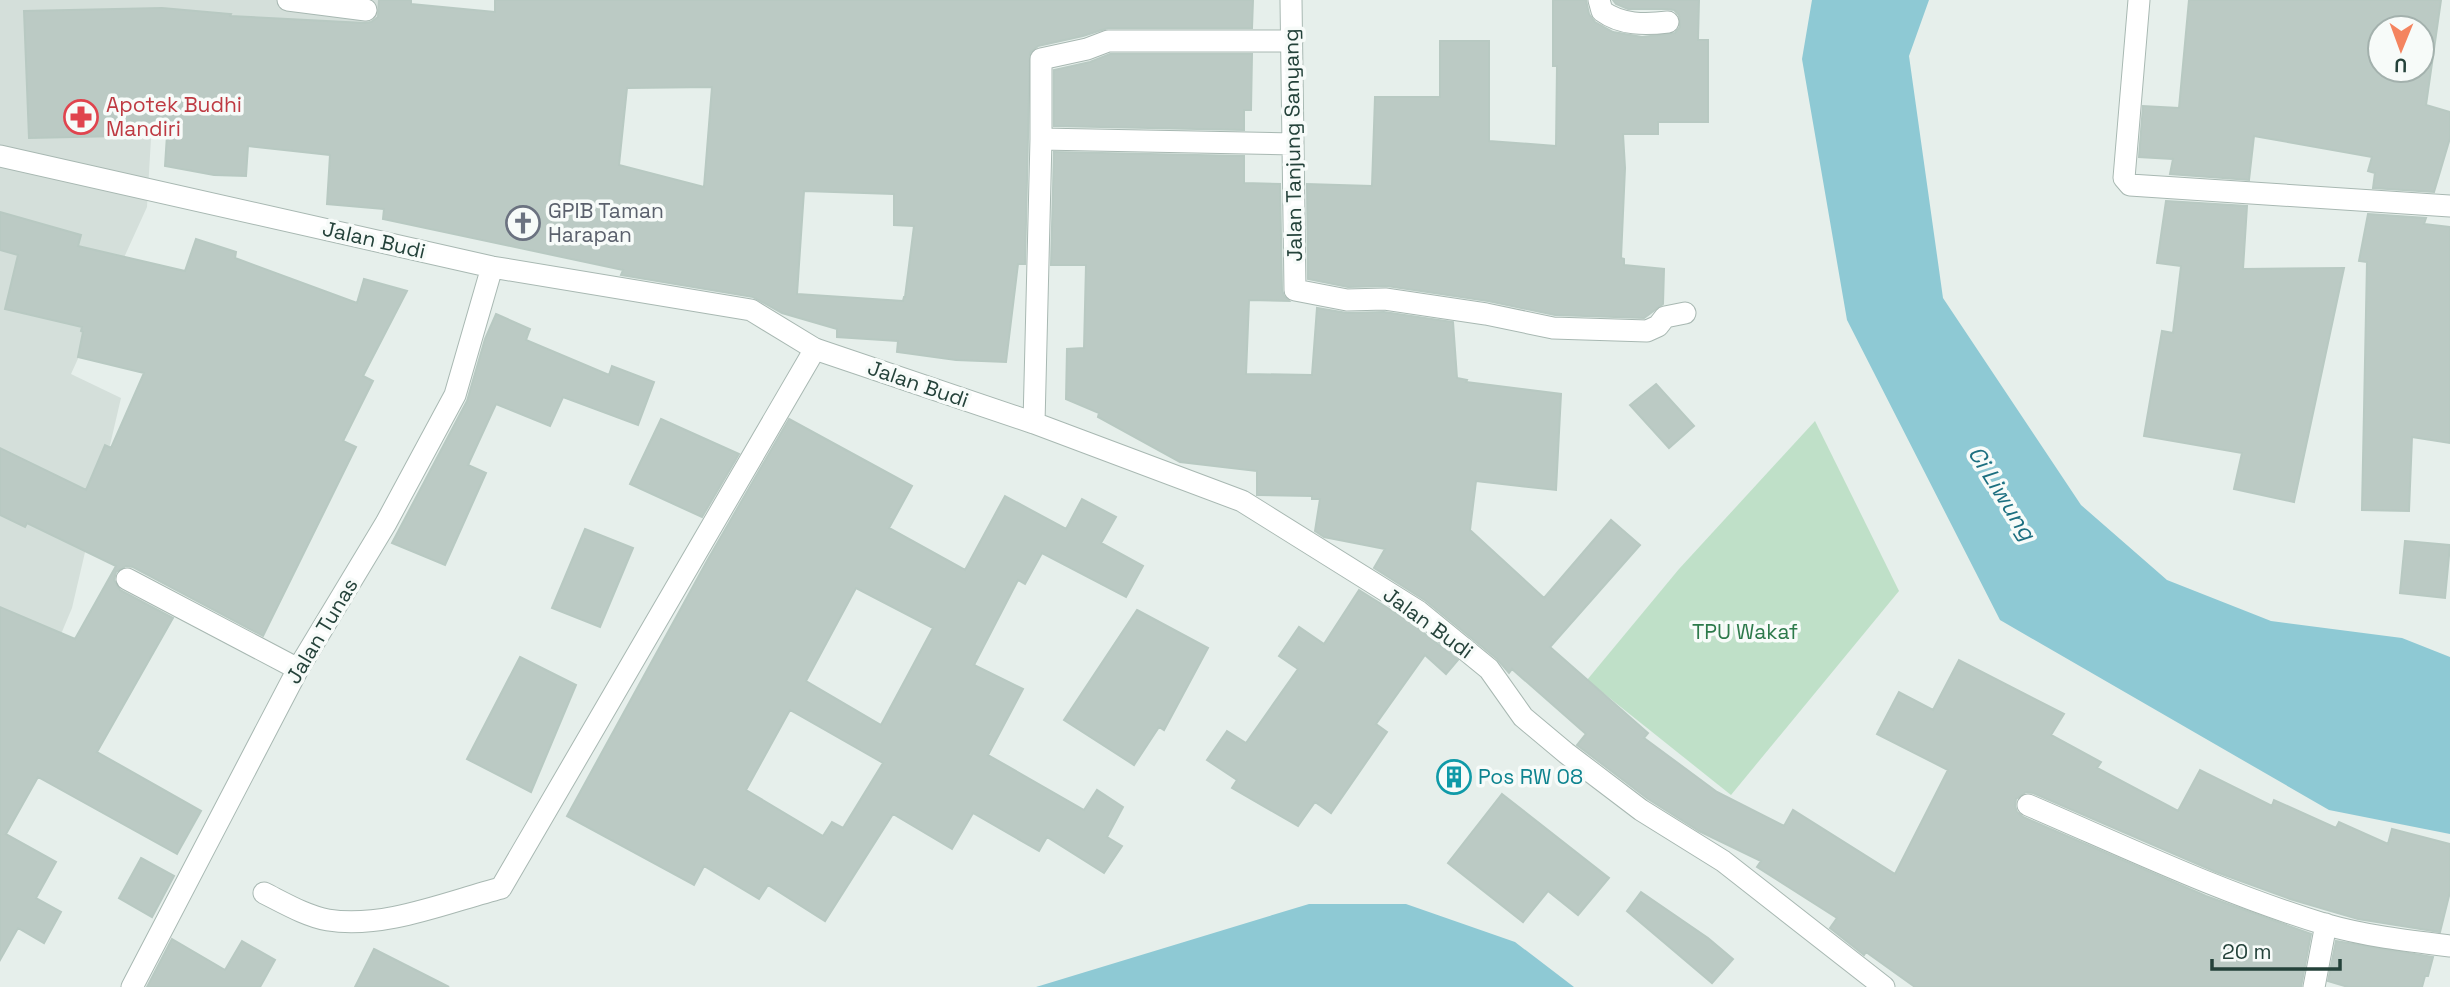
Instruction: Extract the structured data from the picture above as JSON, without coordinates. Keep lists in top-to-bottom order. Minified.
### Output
{"streets":{"street":["Jalan Tanjung Sanyang","Jalan Budi","Jalan Tunas"]},"crossings":[["Jalan Budi","Jalan Tunas"]],"water":["Ci Liwung"],"parks":["TPU Wakaf"],"places":{"pharmacy":["Apotek Budhi Mandiri"],"church":["GPIB Taman Harapan"],"building":["Pos RW 08"]},"scale_bar":"20 m","north":"bottom"}
